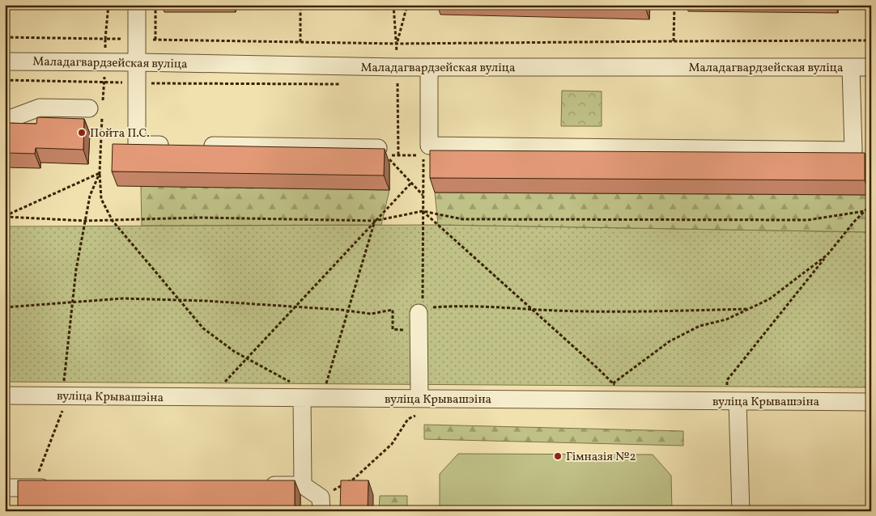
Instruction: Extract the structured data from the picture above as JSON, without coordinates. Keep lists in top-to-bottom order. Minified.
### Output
{"streets":{"street":["Маладагвардзейская вуліца","вуліца Крывашэіна"]},"places":["Пойта П.С.","Гімназія №2"]}
